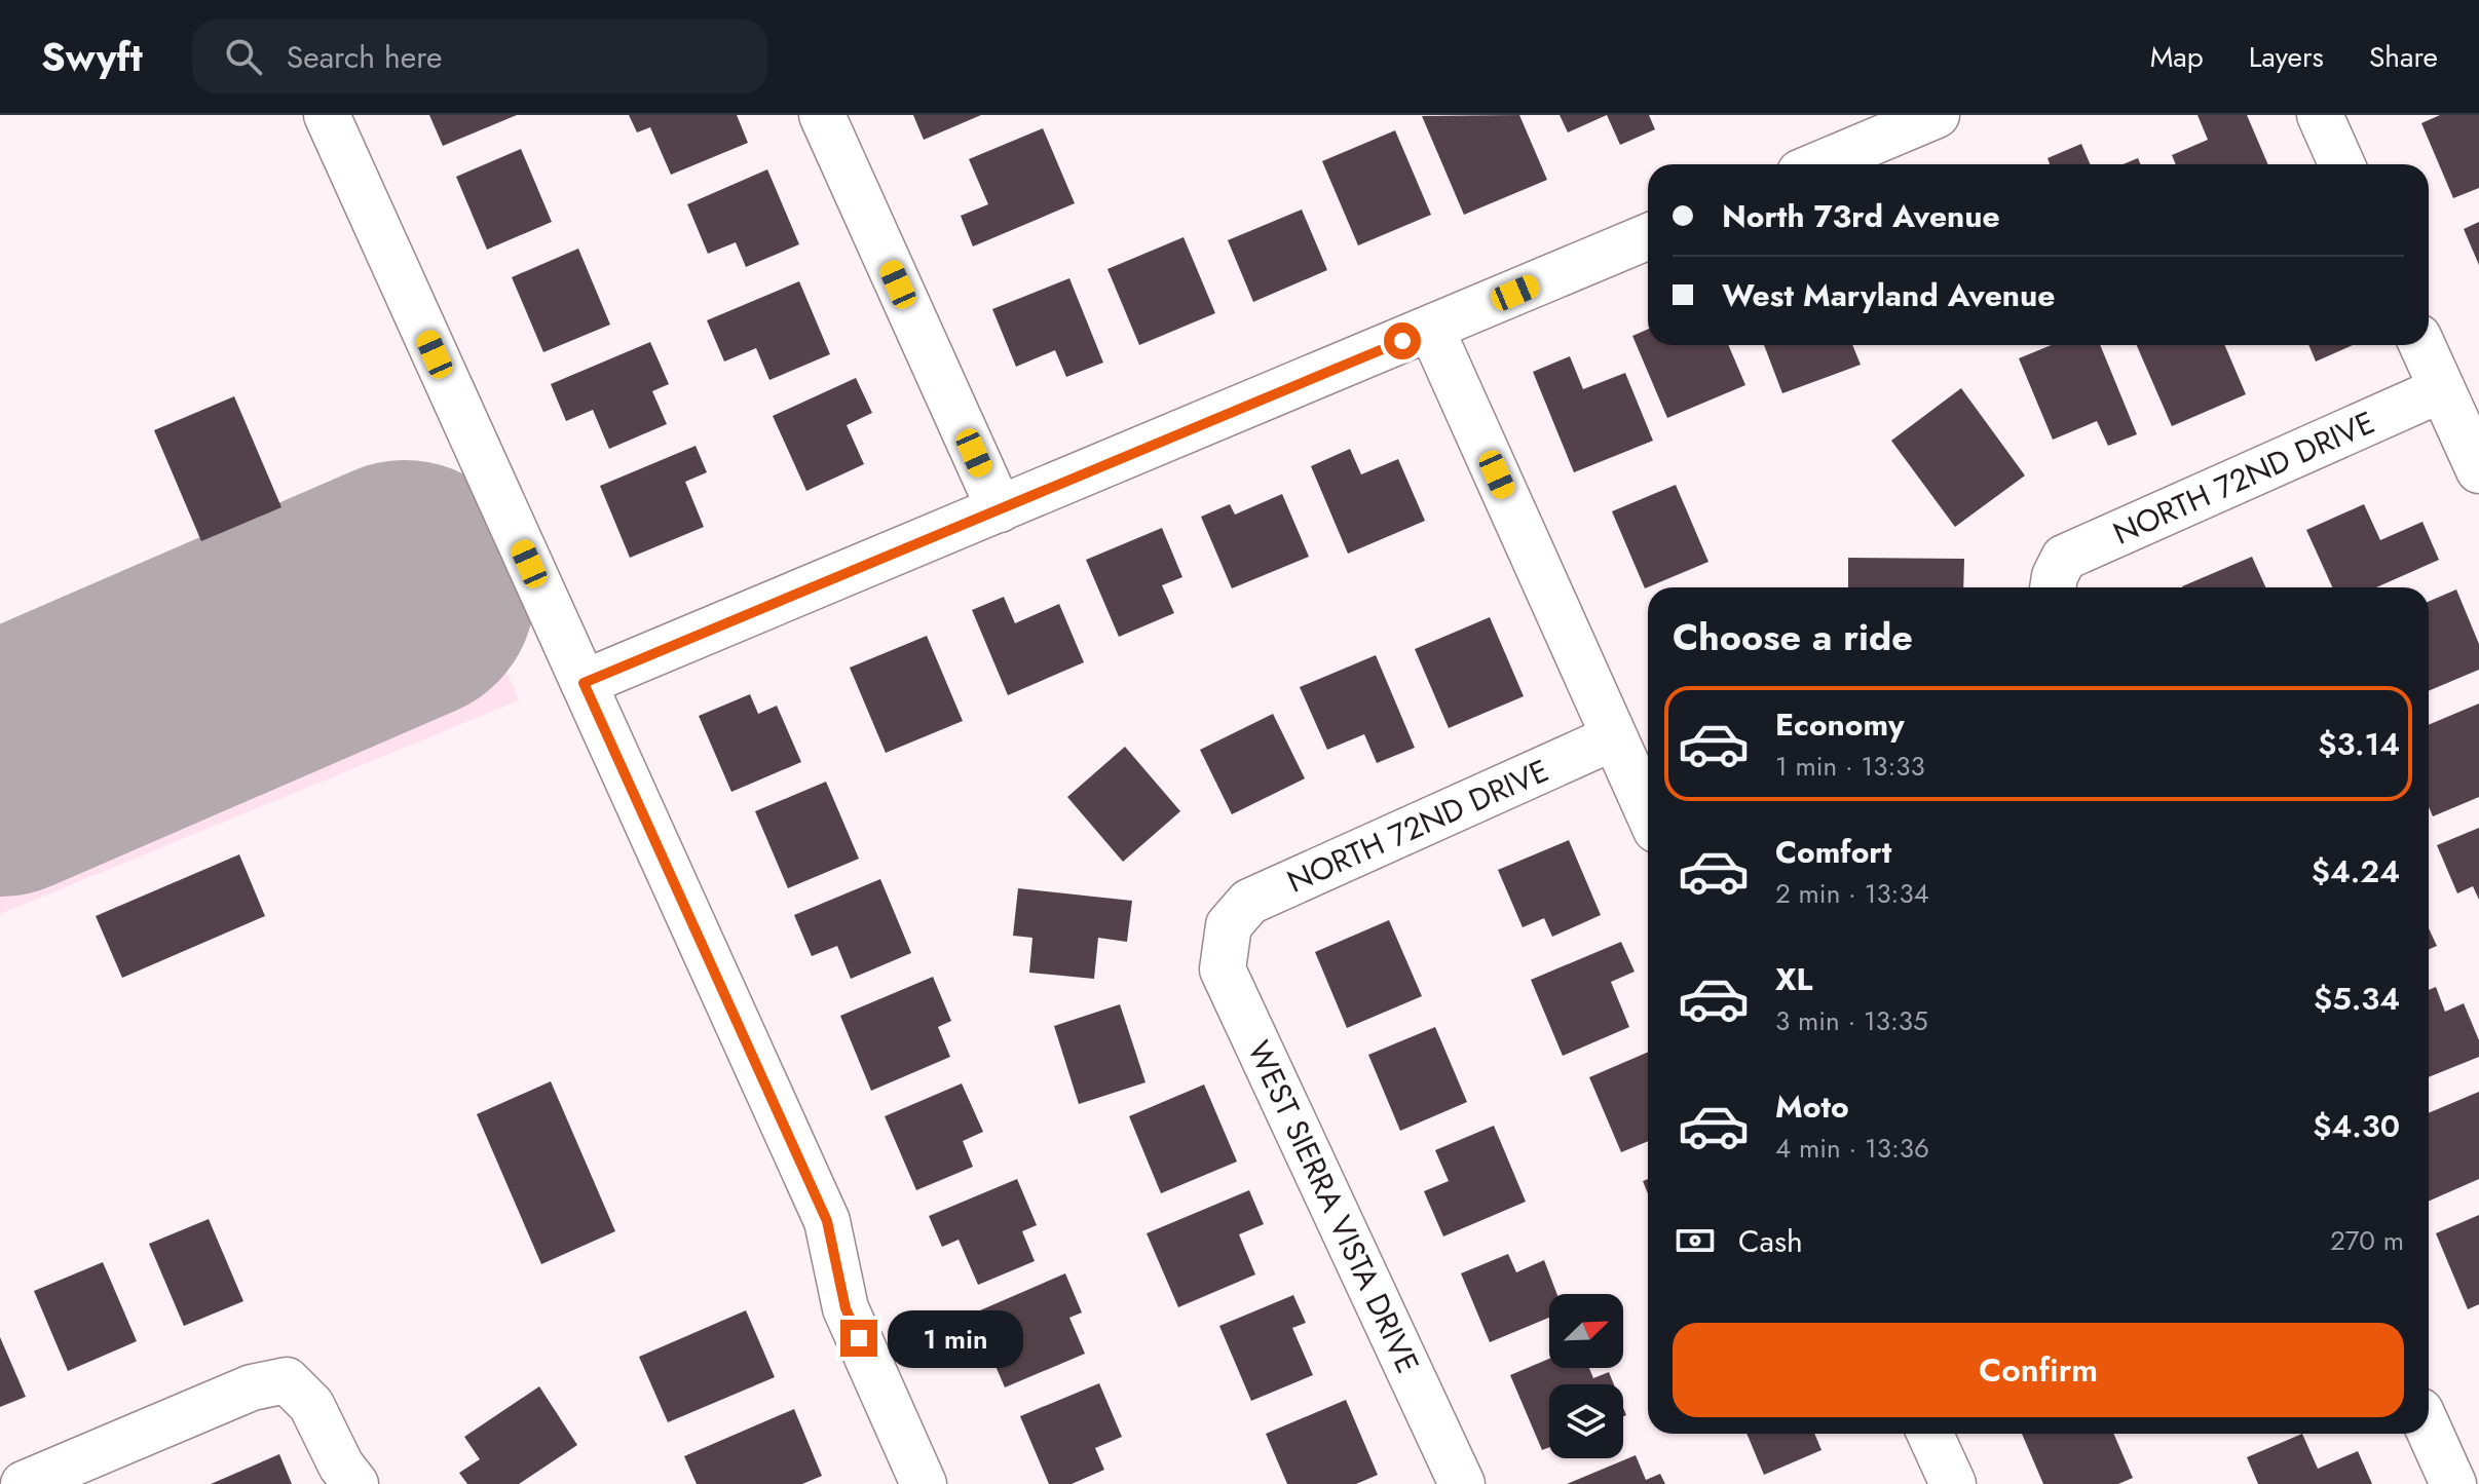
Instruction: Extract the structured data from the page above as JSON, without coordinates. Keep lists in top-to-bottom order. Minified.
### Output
{"streets":{"street":["NORTH 72ND DRIVE","WEST SIERRA VISTA DRIVE"]},"crossings":[["NORTH 72ND DRIVE","WEST SIERRA VISTA DRIVE"]],"north":"top right","page":{"header":"Swyft","search":"Search here","nav":["Map","Layers","Share"],"banner":["North 73rd Avenue","West Maryland Avenue"],"heading":"Choose a ride","list":[{"name":"Economy","note":"1 min · 13:33","value":"$3.14"},{"name":"Comfort","note":"2 min · 13:34","value":"$4.24"},{"name":"XL","note":"3 min · 13:35","value":"$5.34"},{"name":"Moto","note":"4 min · 13:36","value":"$4.30"}],"pay":["Cash","270 m"],"buttons":"Confirm","bubble":"1 min"}}
